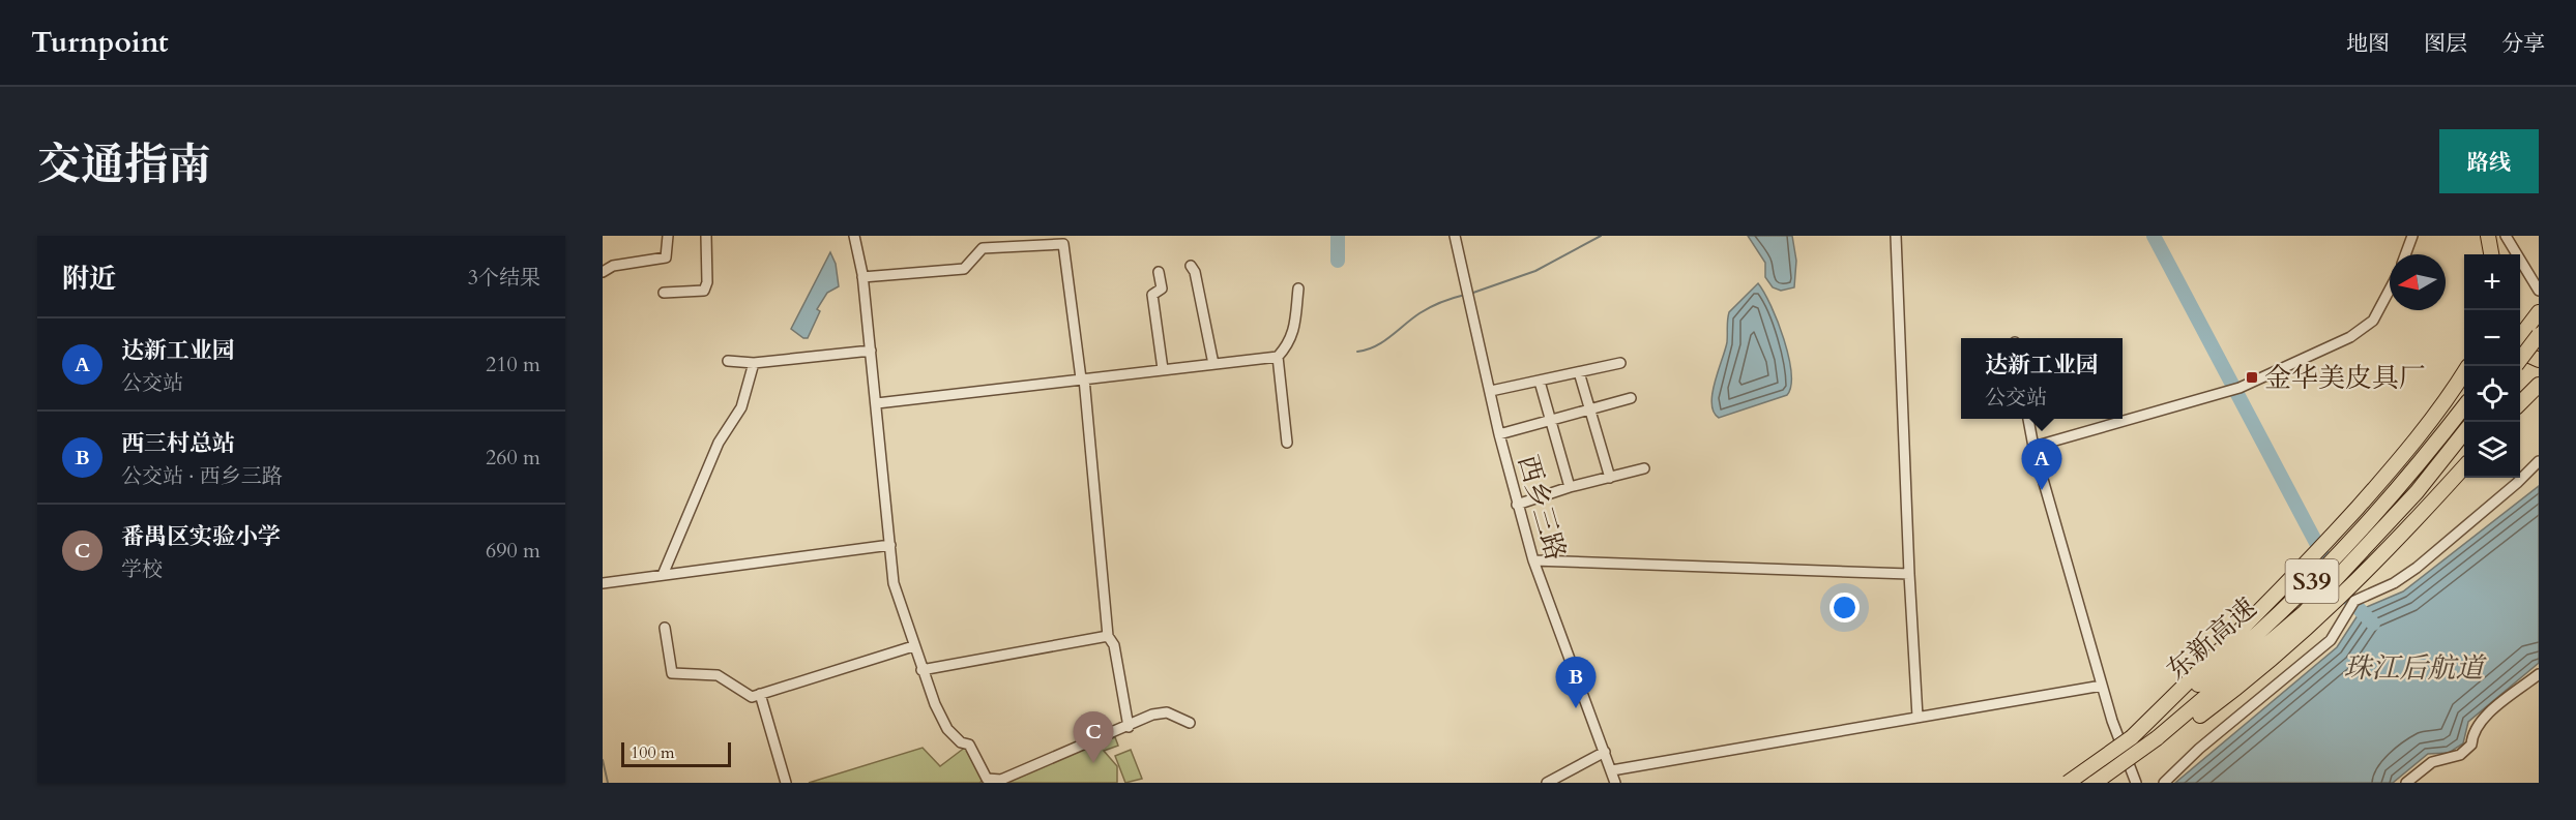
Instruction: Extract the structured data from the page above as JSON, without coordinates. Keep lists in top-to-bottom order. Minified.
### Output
{"streets":{"highway":["S39","东新高速"],"street":["西乡三路"]},"water":["珠江后航道"],"places":{"transit":["金华美皮具厂"]},"scale_bar":"100 m","north":"left","page":{"header":"Turnpoint","nav":["地图","图层","分享"],"title":"交通指南","buttons":"路线","heading":["附近","3个结果"],"map_buttons":["+","−"],"list":[{"mark":"A","name":"达新工业园","note":"公交站","value":"210 m"},{"mark":"B","name":"西三村总站","note":"公交站 · 西乡三路","value":"260 m"},{"mark":"C","name":"番禺区实验小学","note":"学校","value":"690 m"}],"popup":["达新工业园","公交站"],"pins":["A","B","C"],"scale":"100 m"}}
